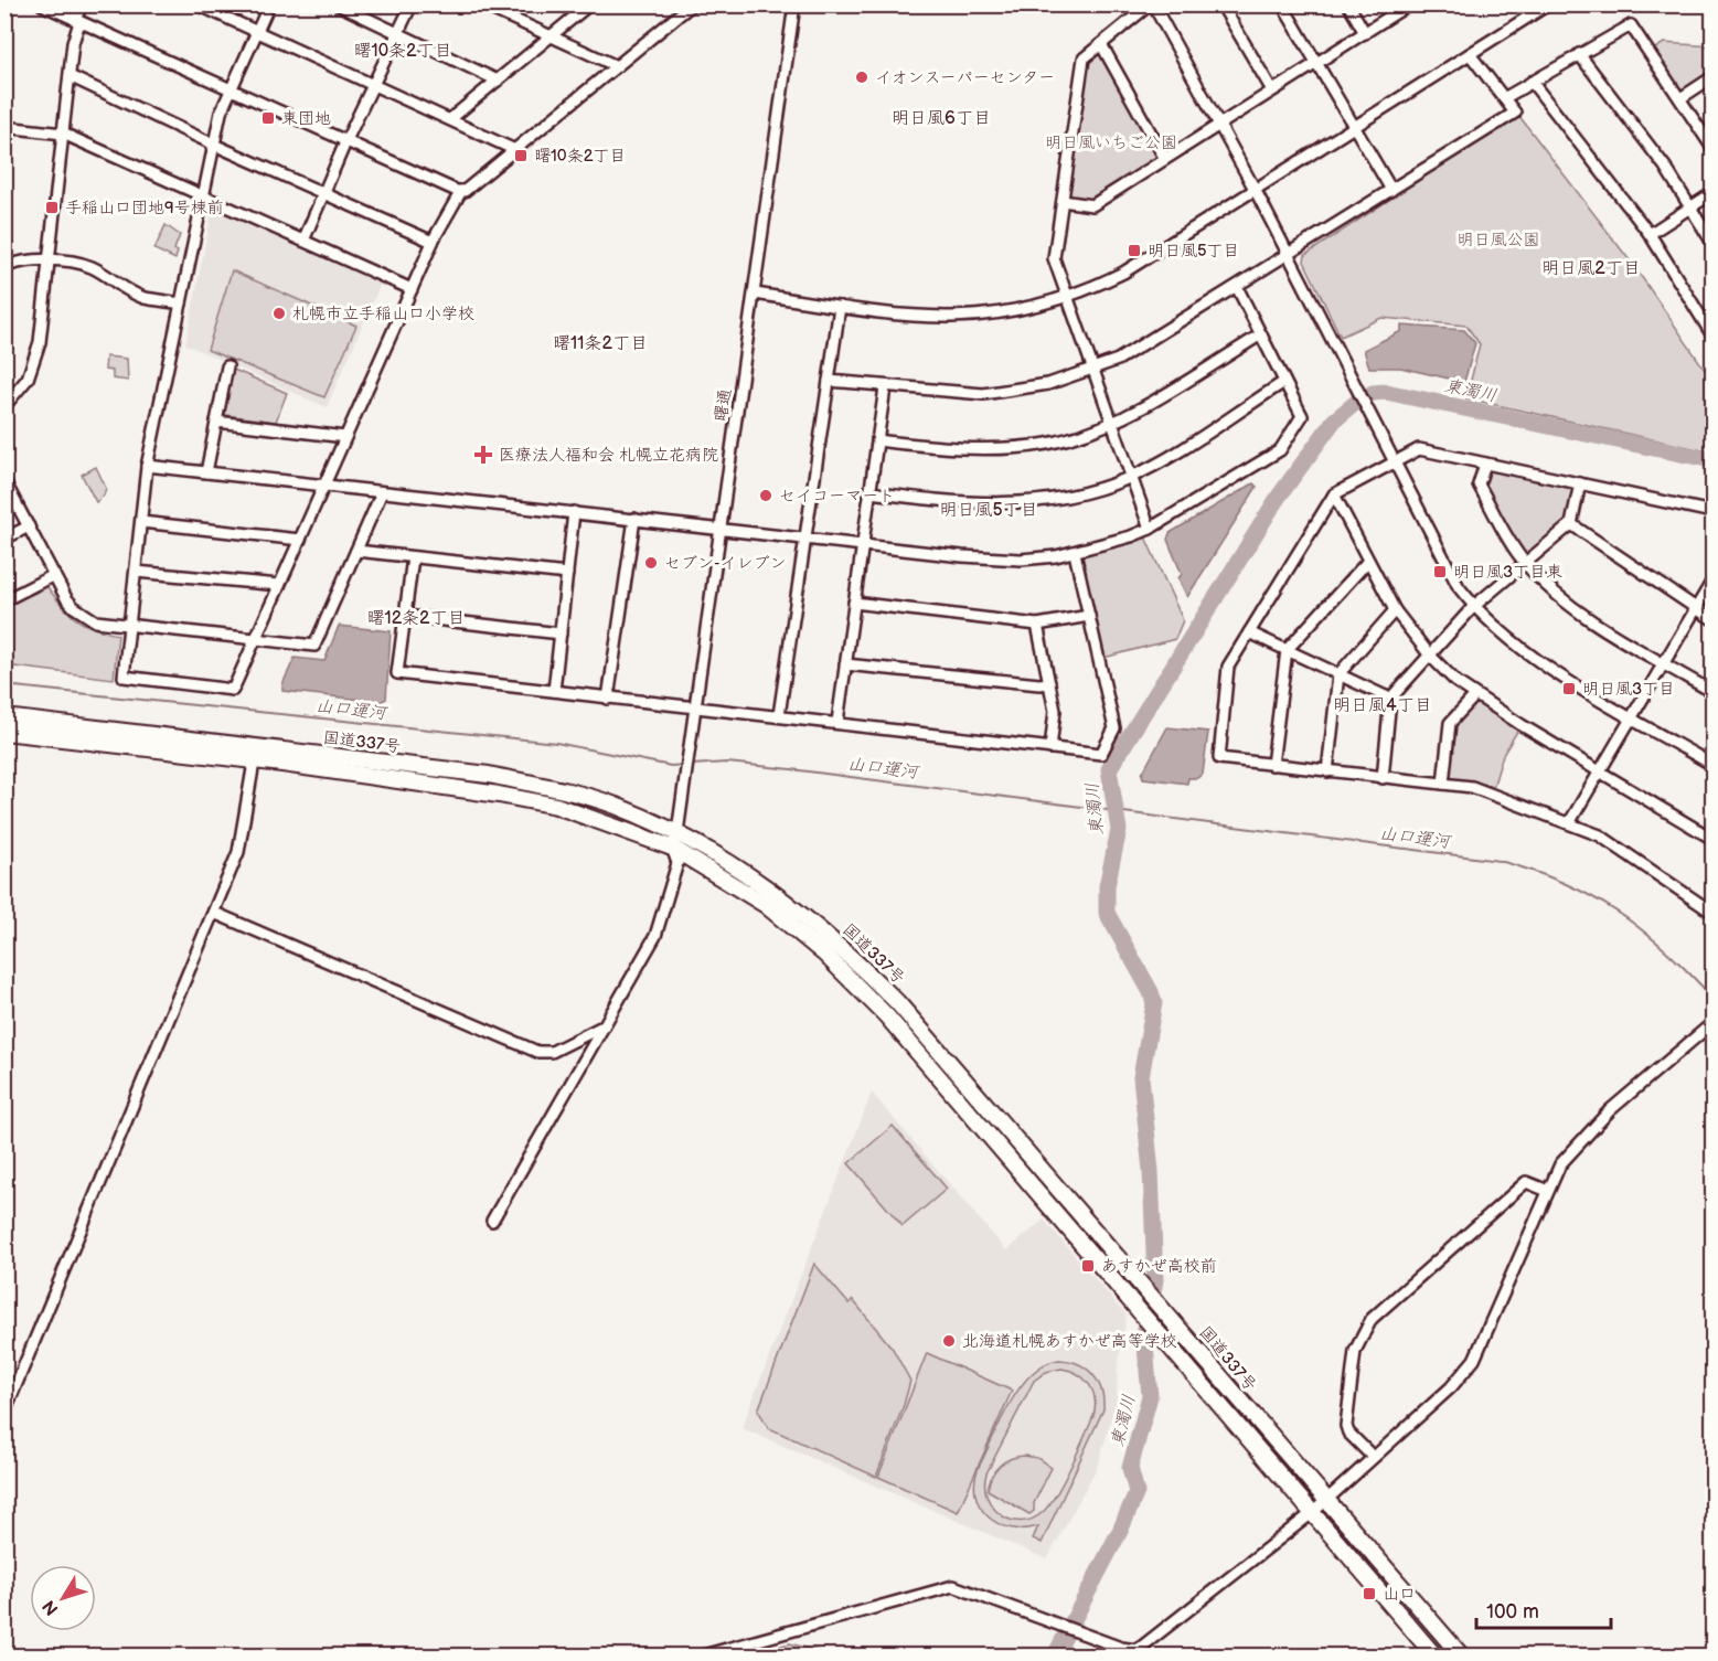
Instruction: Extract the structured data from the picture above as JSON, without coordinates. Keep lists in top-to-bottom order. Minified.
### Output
{"streets":{"highway":["国道337号"],"street":["曙通"]},"crossings":[["曙通","国道337号"]],"districts":["曙10条2丁目","明日風6丁目","明日風2丁目","曙11条2丁目","明日風5丁目","曙12条2丁目","明日風4丁目"],"water":["東濁川","山口運河"],"parks":["明日風いちご公園","明日風公園"],"places":{"other":["イオンスーパーセンター","札幌市立手稲山口小学校","セイコーマート","セブン-イレブン","北海道札幌あすかぜ高等学校"],"transit":["東団地","曙10条2丁目","手稲山口団地9号棟前","明日風5丁目","明日風3丁目東","明日風3丁目","あすかぜ高校前","山口"],"health":["医療法人福和会 札幌立花病院"]},"scale_bar":"100 m","north":"bottom left"}
